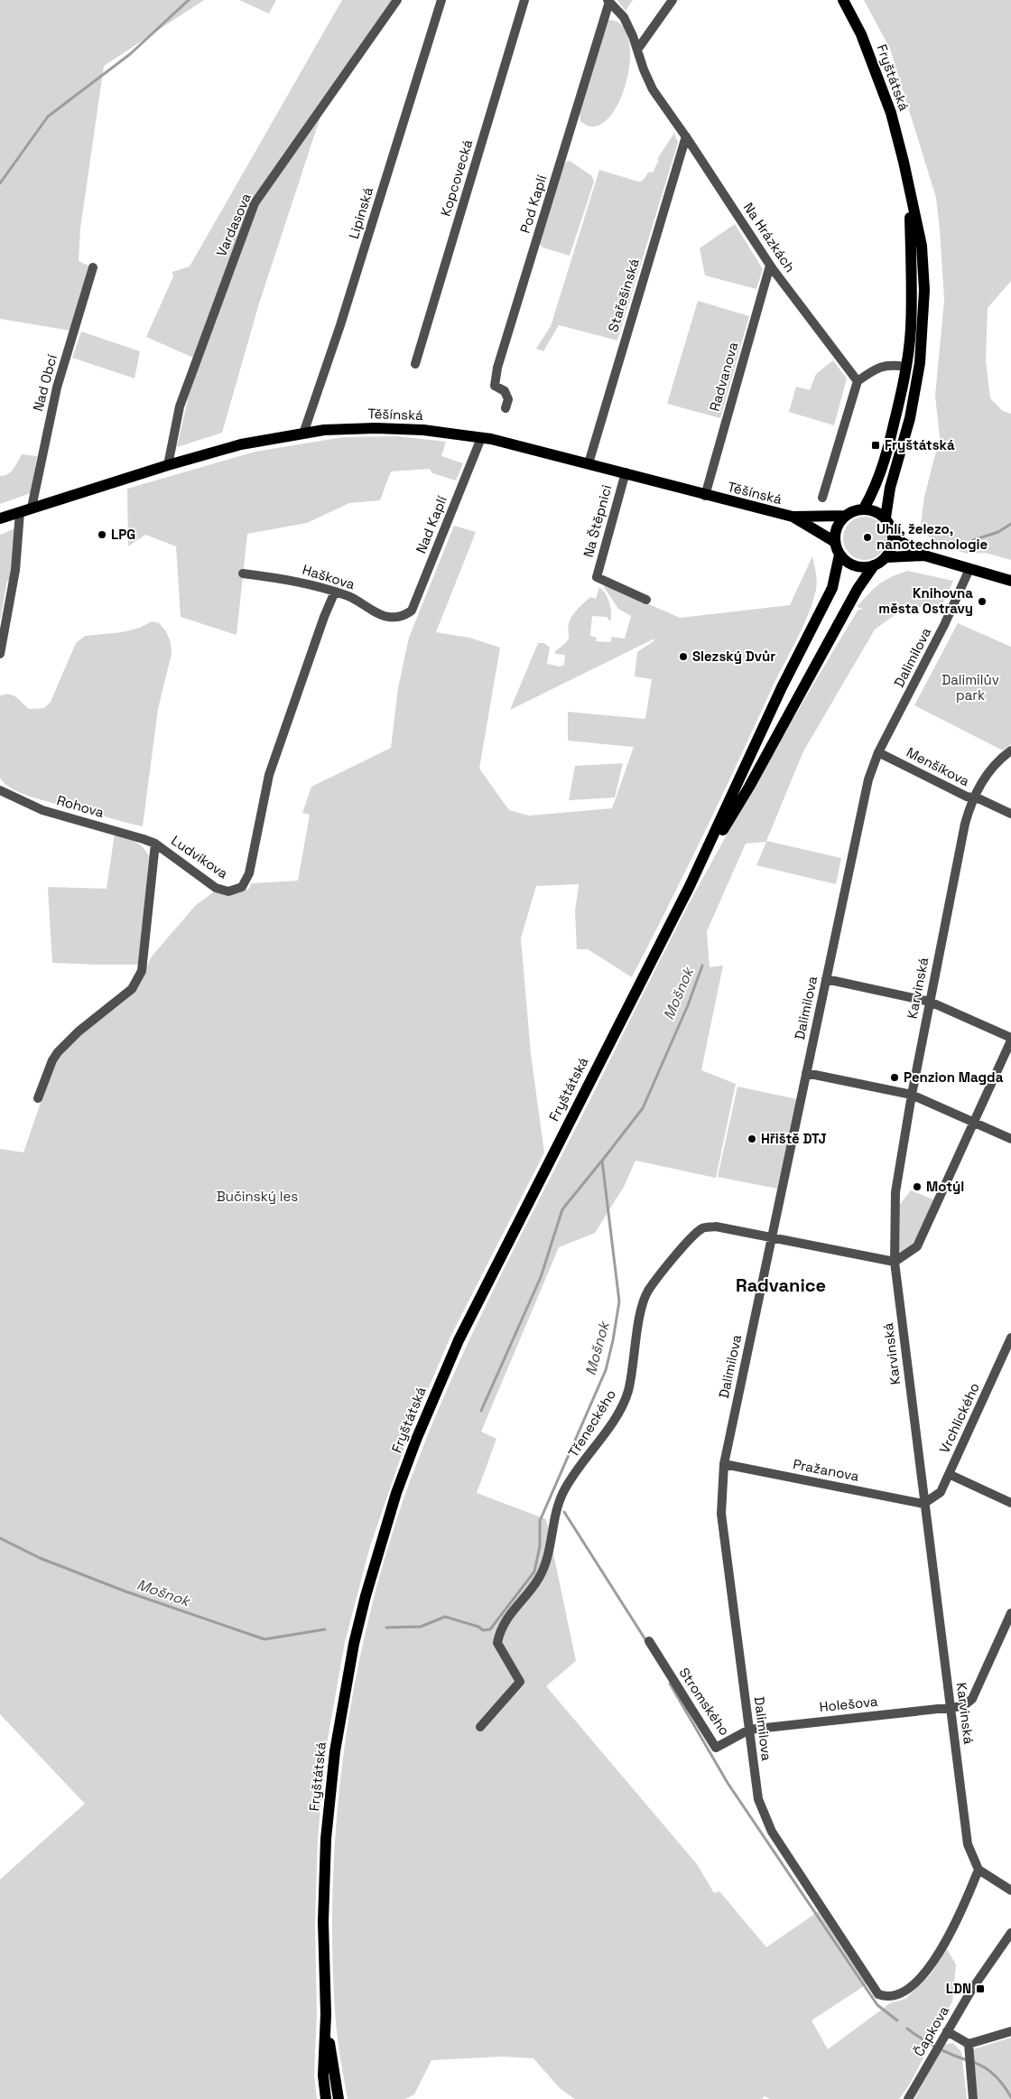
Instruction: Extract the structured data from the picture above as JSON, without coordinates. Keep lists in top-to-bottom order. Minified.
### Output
{"streets":{"main road":["Fryštátská","Těšínská"],"street":["Kopcovecká","Pod Kaplí","Lipinská","Vardasova","Na Hrázkách","Stařešinská","Radvanova","Nad Obcí","Na Štěpnici","Nad Kaplí","Haškova","Dalimilova","Menšíkova","Rohova","Ludvíkova","Karvinská","Vrchlického","Třeneckého","Pražanova","Stromského","Holešova","Čapkova"]},"crossings":[["Fryštátská","Těšínská"],["Pod Kaplí","Na Hrázkách"],["Lipinská","Těšínská"],["Vardasova","Těšínská"],["Na Hrázkách","Stařešinská"],["Na Hrázkách","Radvanova"],["Stařešinská","Těšínská"],["Radvanova","Těšínská"],["Nad Obcí","Těšínská"],["Těšínská","Na Štěpnici"],["Těšínská","Nad Kaplí"],["Nad Kaplí","Haškova"],["Haškova","Ludvíkova"],["Dalimilova","Menšíkova"],["Dalimilova","Karvinská"],["Dalimilova","Třeneckého"],["Dalimilova","Pražanova"],["Dalimilova","Stromského"],["Dalimilova","Holešova"],["Menšíkova","Karvinská"],["Rohova","Ludvíkova"],["Karvinská","Vrchlického"],["Karvinská","Třeneckého"],["Karvinská","Pražanova"],["Karvinská","Holešova"],["Vrchlického","Pražanova"],["Stromského","Holešova"]],"districts":["Radvanice"],"water":["Mošnok"],"parks":["Dalimilův park","Bučinský les"],"places":{"transit":["Fryštátská","LDN"],"other":["LPG","Uhlí, železo, nanotechnologie","Knihovna města Ostravy","Slezský Dvůr","Penzion Magda","Hřiště DTJ","Motýl"]}}
